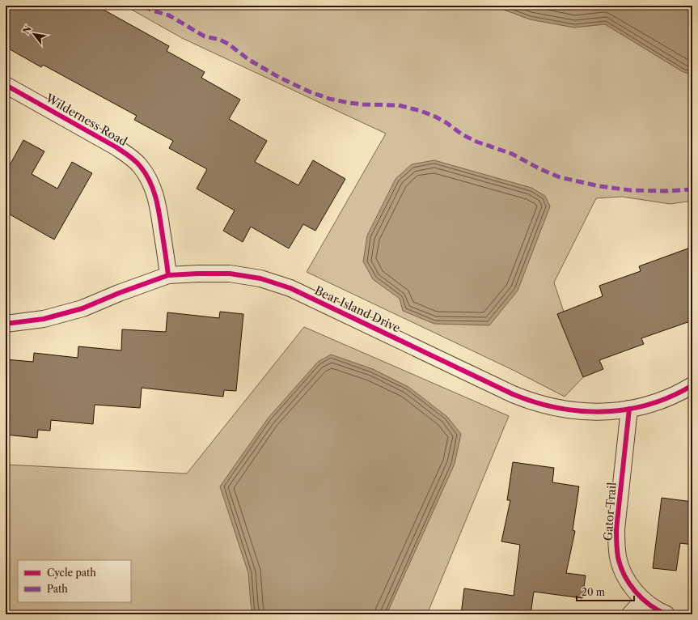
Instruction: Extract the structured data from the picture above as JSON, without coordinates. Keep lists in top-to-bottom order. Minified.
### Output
{"streets":{"street":["Wilderness Road","Bear Island Drive","Gator Trail"]},"crossings":[["Wilderness Road","Bear Island Drive"],["Bear Island Drive","Gator Trail"]],"legend":["Cycle path","Path"],"scale_bar":"20 m","north":"top left"}
